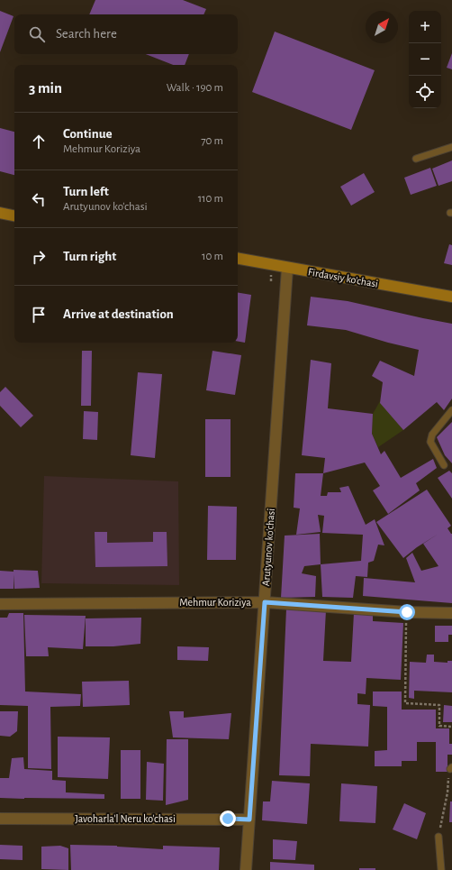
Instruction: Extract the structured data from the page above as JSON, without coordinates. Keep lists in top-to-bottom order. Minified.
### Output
{"streets":{"main road":["Firdavsiy ko'chasi"],"street":["Arutyunov ko'chasi","Mehmur Koriziya","Javoharla'l Neru ko'chasi"]},"crossings":[["Firdavsiy ko'chasi","Arutyunov ko'chasi"],["Arutyunov ko'chasi","Mehmur Koriziya"],["Arutyunov ko'chasi","Javoharla'l Neru ko'chasi"]],"north":"top right","page":{"map_buttons":["+","−"],"search":"Search here","heading":["3 min","Walk · 190 m"],"list":[["Continue","Mehmur Koriziya","70 m"],["Turn left","Arutyunov ko'chasi","110 m"],["Turn right","10 m"],"Arrive at destination"]}}
